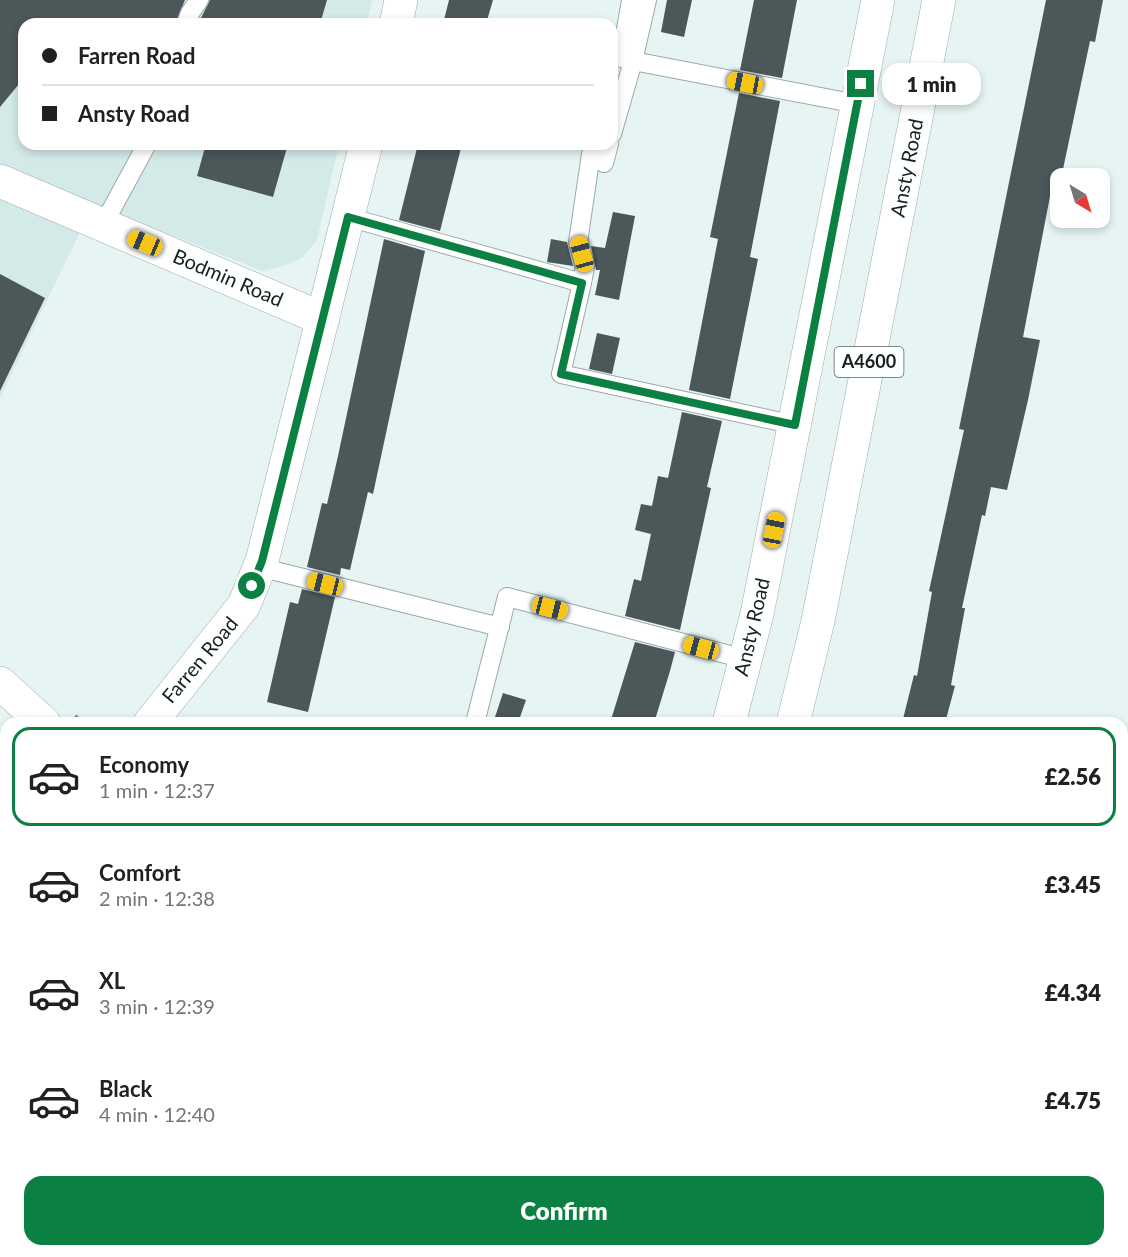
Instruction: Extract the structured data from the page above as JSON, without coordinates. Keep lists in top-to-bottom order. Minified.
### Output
{"streets":{"main road":["Ansty Road","Bodmin Road","A4600","Farren Road"]},"crossings":[["Bodmin Road","Farren Road"]],"north":"bottom right","page":{"banner":["Farren Road","Ansty Road"],"bubble":"1 min","list":[{"name":"Economy","note":"1 min · 12:37","value":"£2.56"},{"name":"Comfort","note":"2 min · 12:38","value":"£3.45"},{"name":"XL","note":"3 min · 12:39","value":"£4.34"},{"name":"Black","note":"4 min · 12:40","value":"£4.75"}],"buttons":"Confirm"}}
